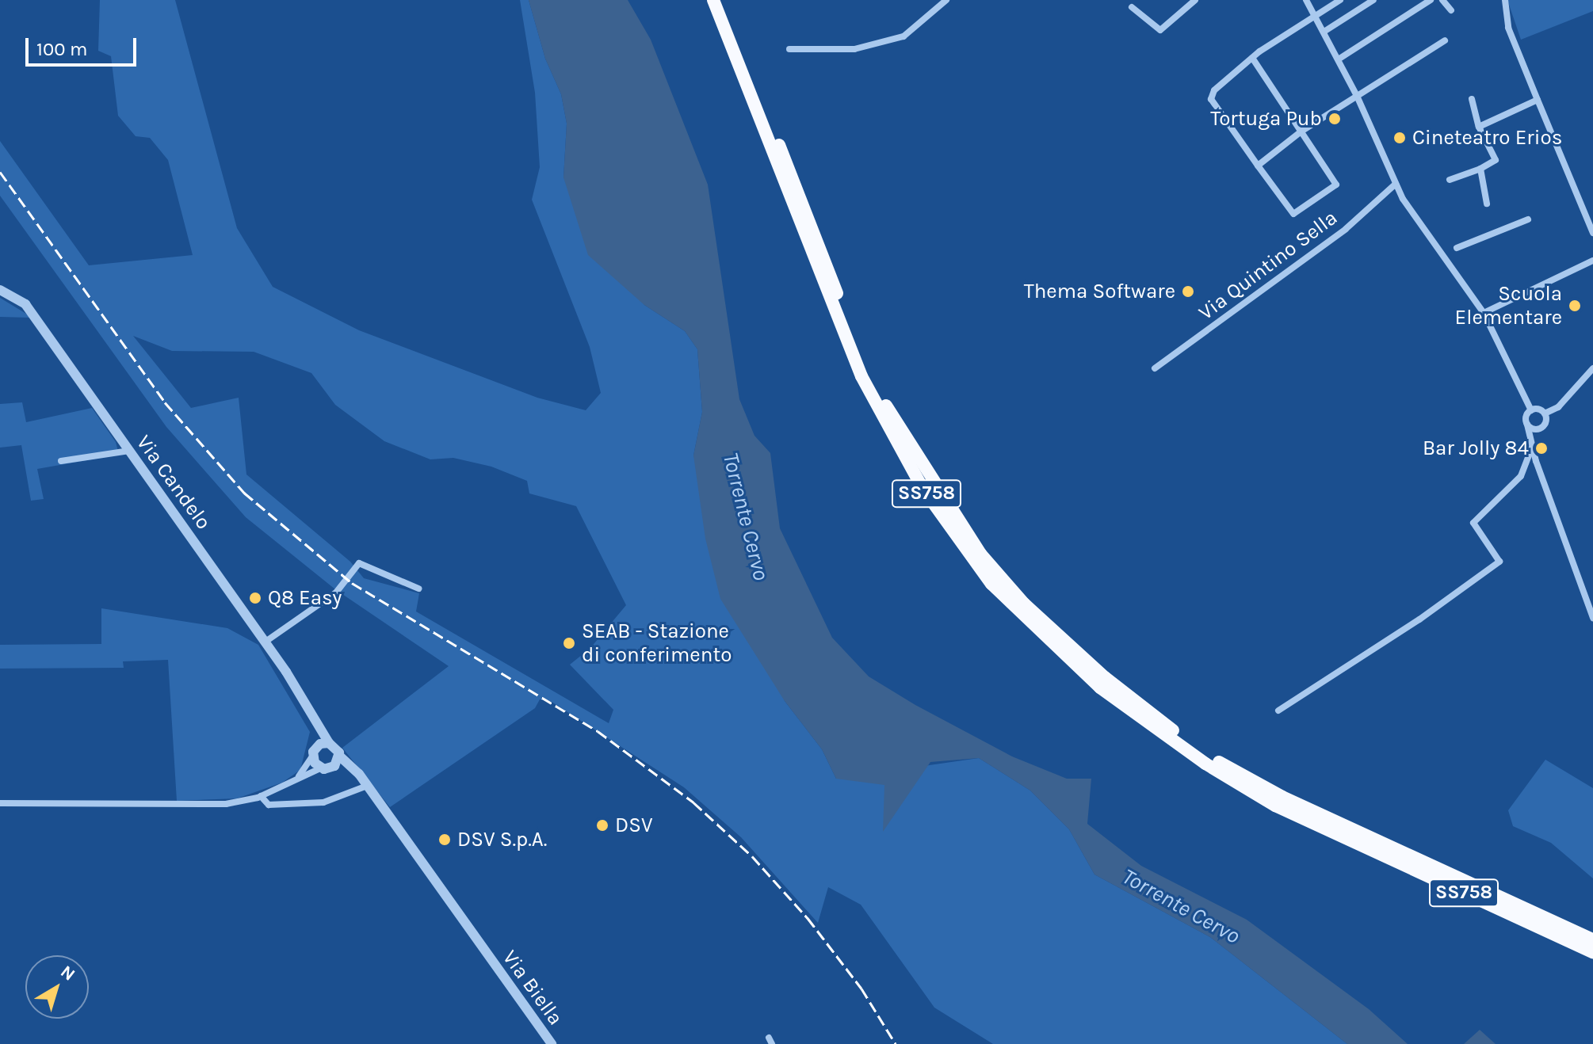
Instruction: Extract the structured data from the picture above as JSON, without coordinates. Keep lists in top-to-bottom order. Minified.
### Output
{"streets":{"highway":["SS758"],"street":["Via Quintino Sella","Via Candelo","Via Biella"]},"water":["Torrente Cervo"],"places":["Tortuga Pub","Cineteatro Erios","Thema Software","Scuola Elementare","Bar Jolly 84","Q8 Easy","SEAB - Stazione di conferimento","DSV","DSV S.p.A."],"scale_bar":"100 m","north":"top right"}
